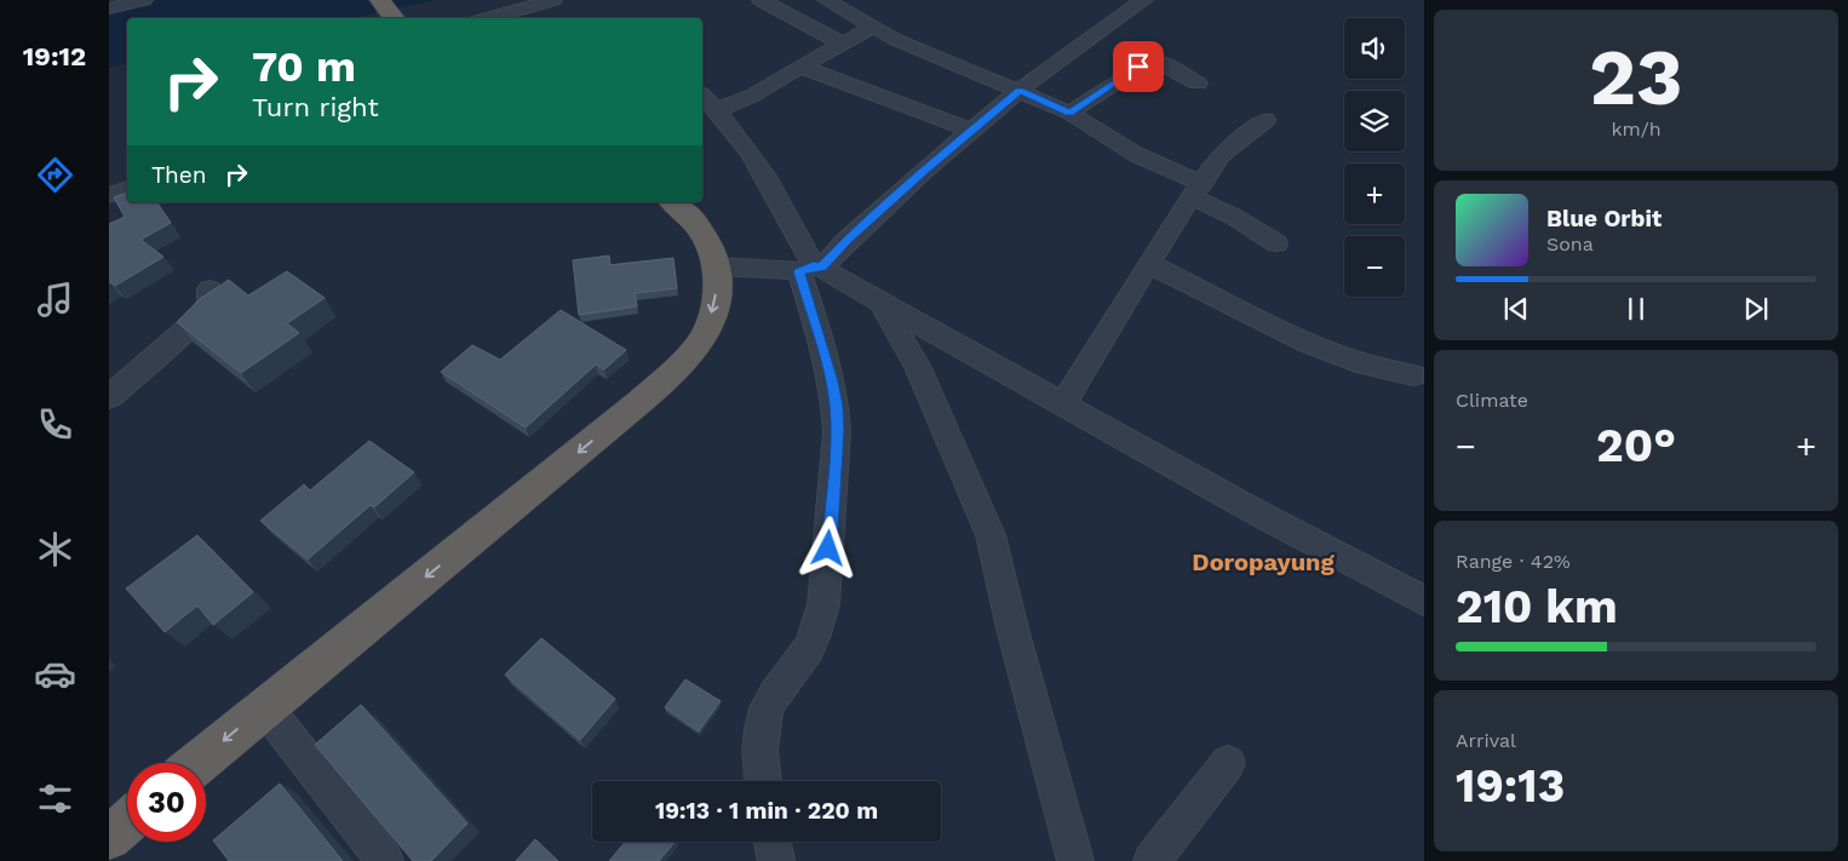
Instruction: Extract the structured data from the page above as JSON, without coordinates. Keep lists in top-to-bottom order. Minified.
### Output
{"districts":["Doropayung"],"page":{"tabs":"19:12","tile":[["23","km/h"],"Climate",["Range · 42%","210 km"],["Arrival","19:13"]],"map_buttons":["+","−"],"turn":["70 m","Turn right"],"then":"Then","song":["Blue Orbit","Sona"],"heat":["−","20°","+"],"limit":"30","trip":"19:13 · 1 min · 220 m"}}
